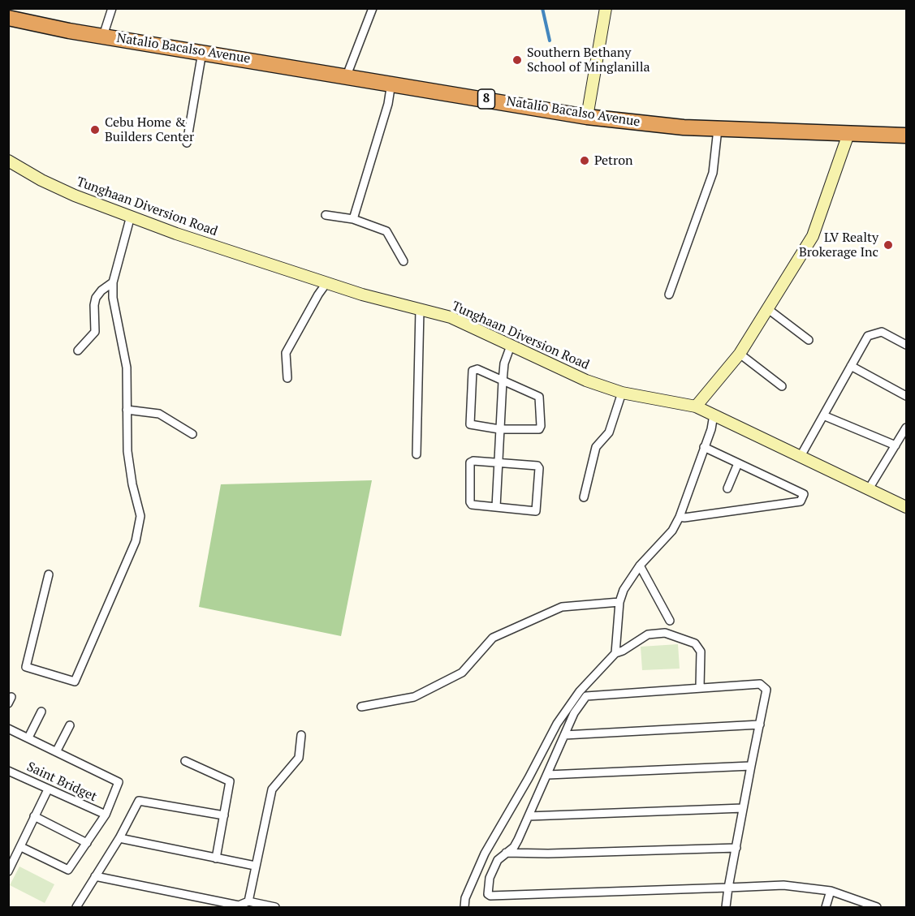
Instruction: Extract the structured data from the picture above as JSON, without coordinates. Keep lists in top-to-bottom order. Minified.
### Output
{"streets":{"highway":["Natalio Bacalso Avenue","8"],"street":["Tunghaan Diversion Road","Saint Bridget"]},"places":["Southern Bethany School of Minglanilla","Cebu Home & Builders Center","Petron","LV Realty Brokerage Inc"]}
